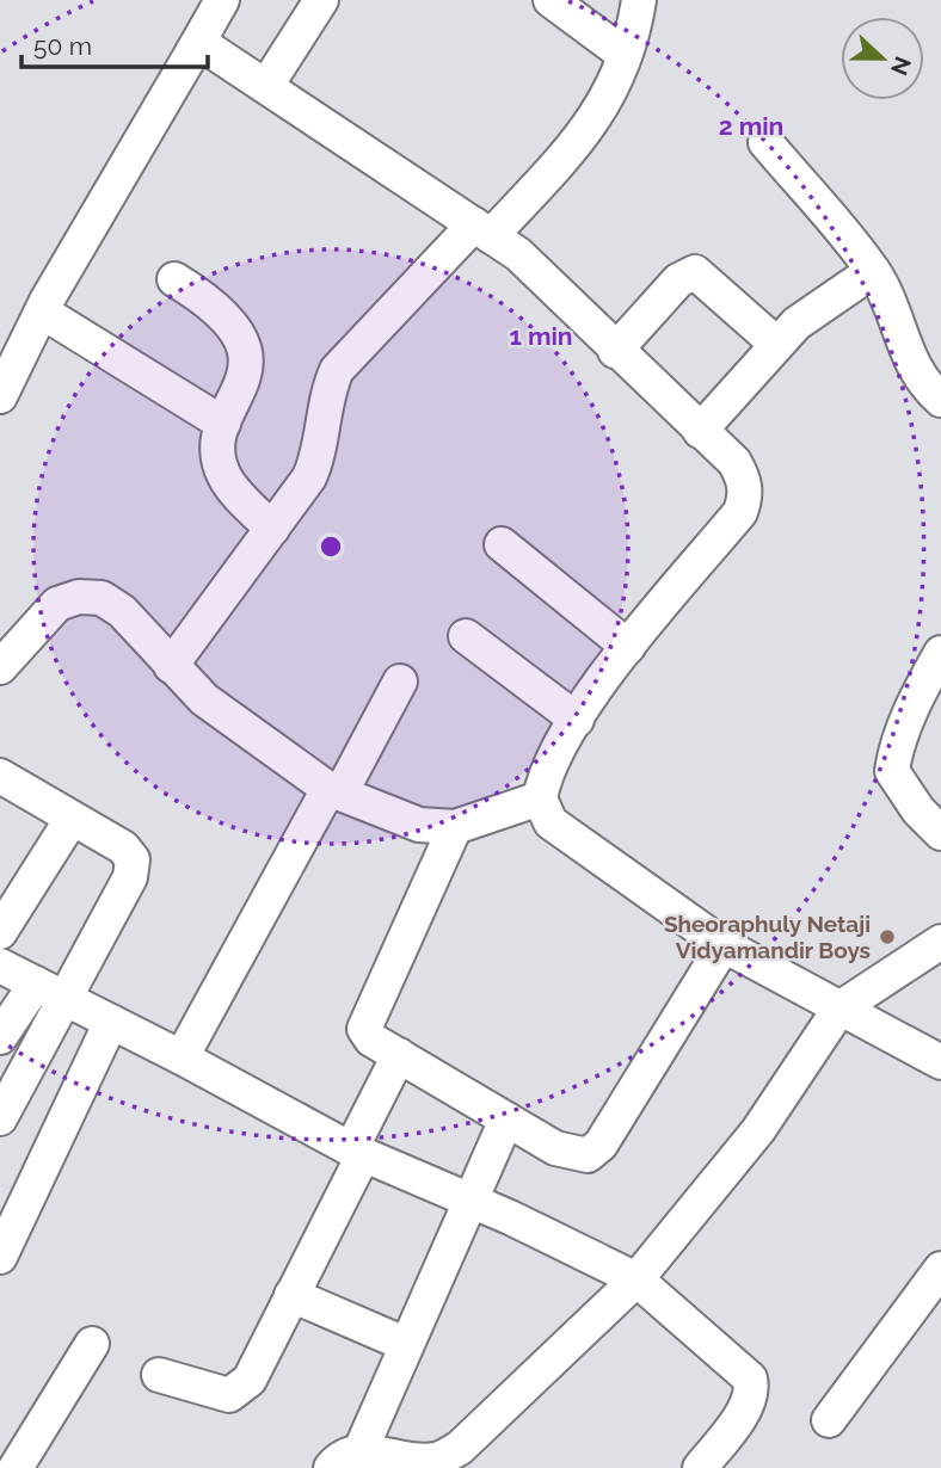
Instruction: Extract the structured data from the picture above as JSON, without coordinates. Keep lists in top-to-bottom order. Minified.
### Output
{"places":["Sheoraphuly Netaji Vidyamandir Boys"],"scale_bar":"50 m","north":"right","rings":["2 min","1 min"]}
